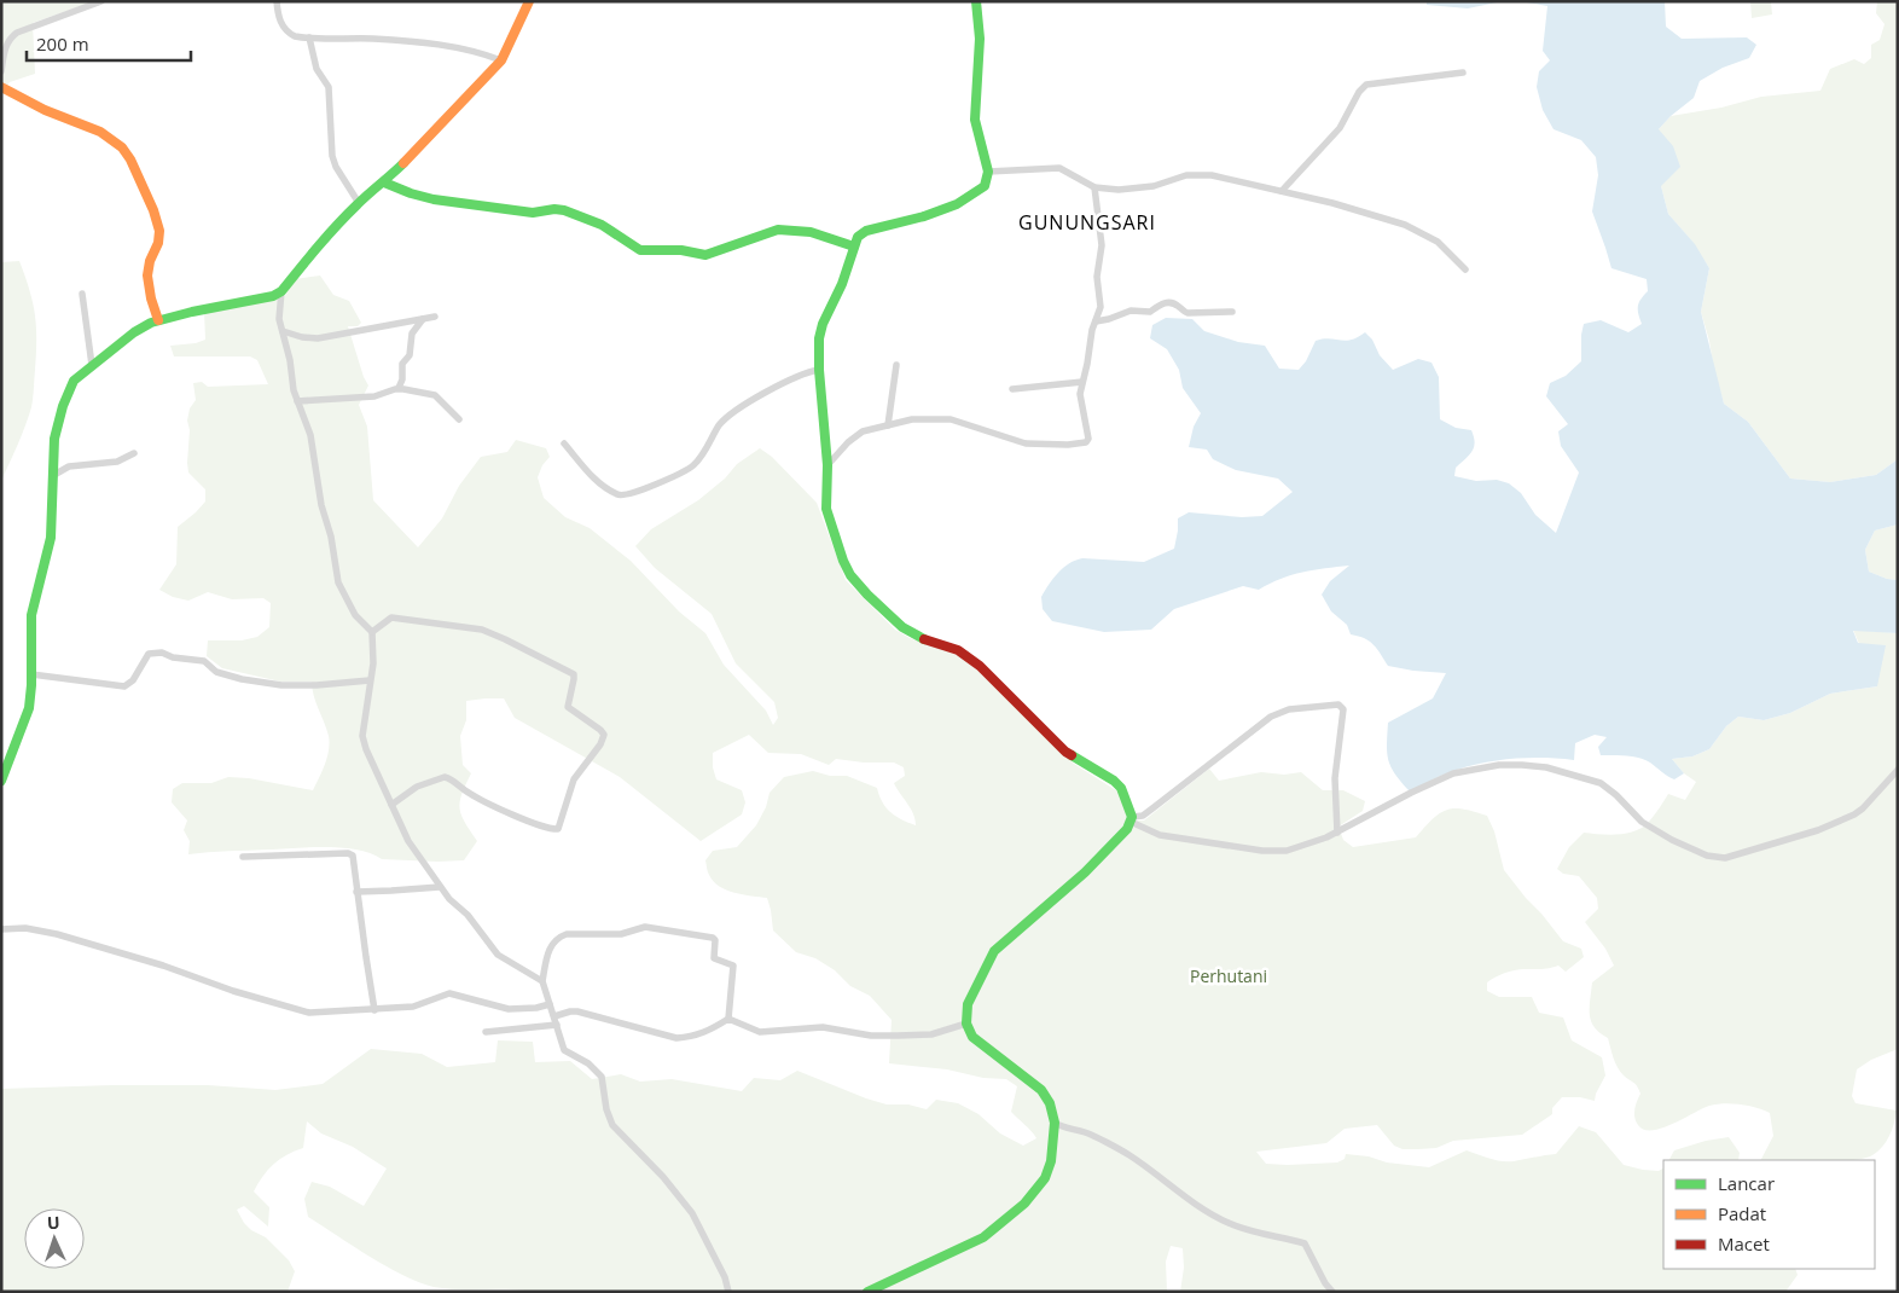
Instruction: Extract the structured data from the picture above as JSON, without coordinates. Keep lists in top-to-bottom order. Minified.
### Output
{"districts":["GUNUNGSARI"],"parks":["Perhutani"],"legend":["Lancar","Padat","Macet"],"scale_bar":"200 m","north":"top"}
